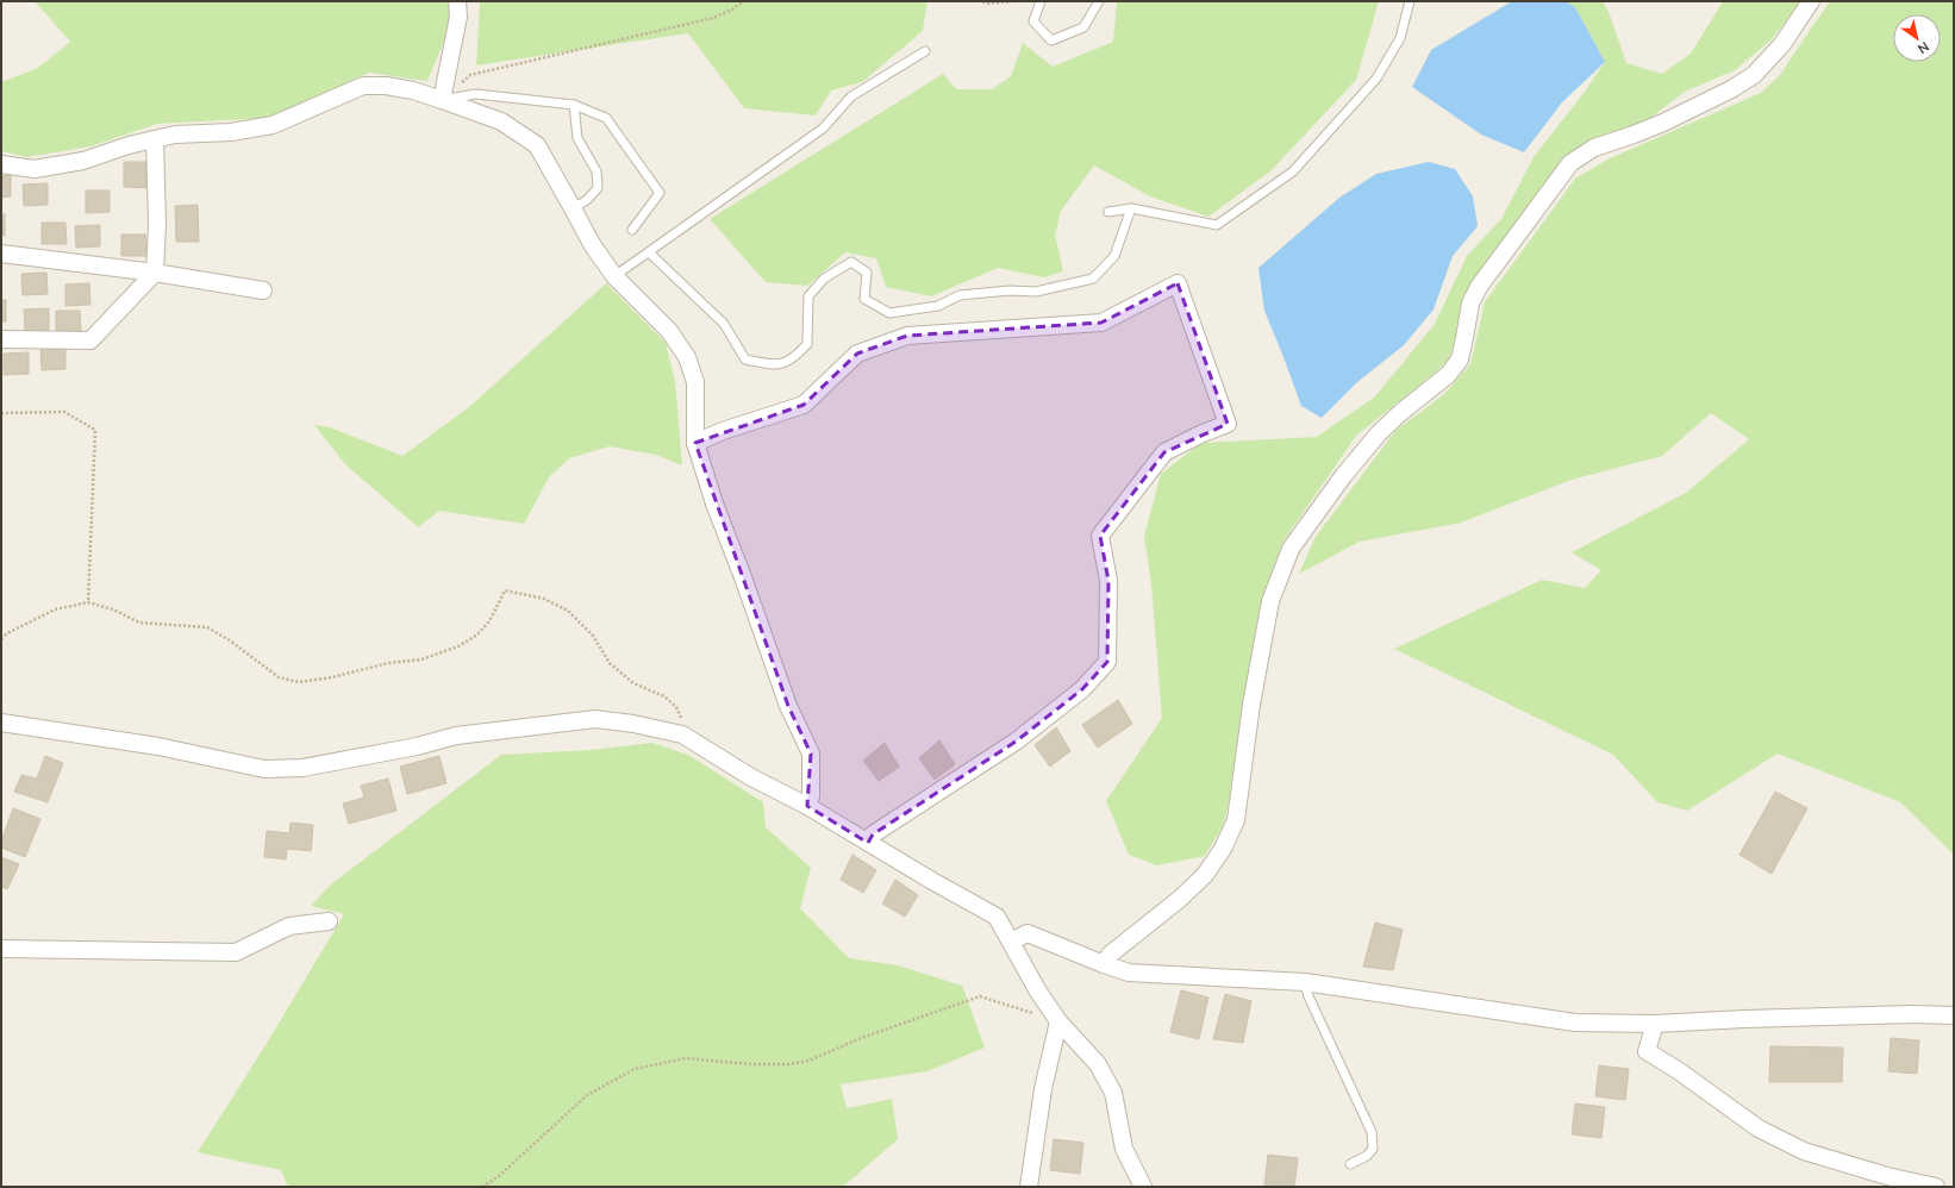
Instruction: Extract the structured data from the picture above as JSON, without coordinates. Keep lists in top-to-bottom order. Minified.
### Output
{"north":"bottom right"}
